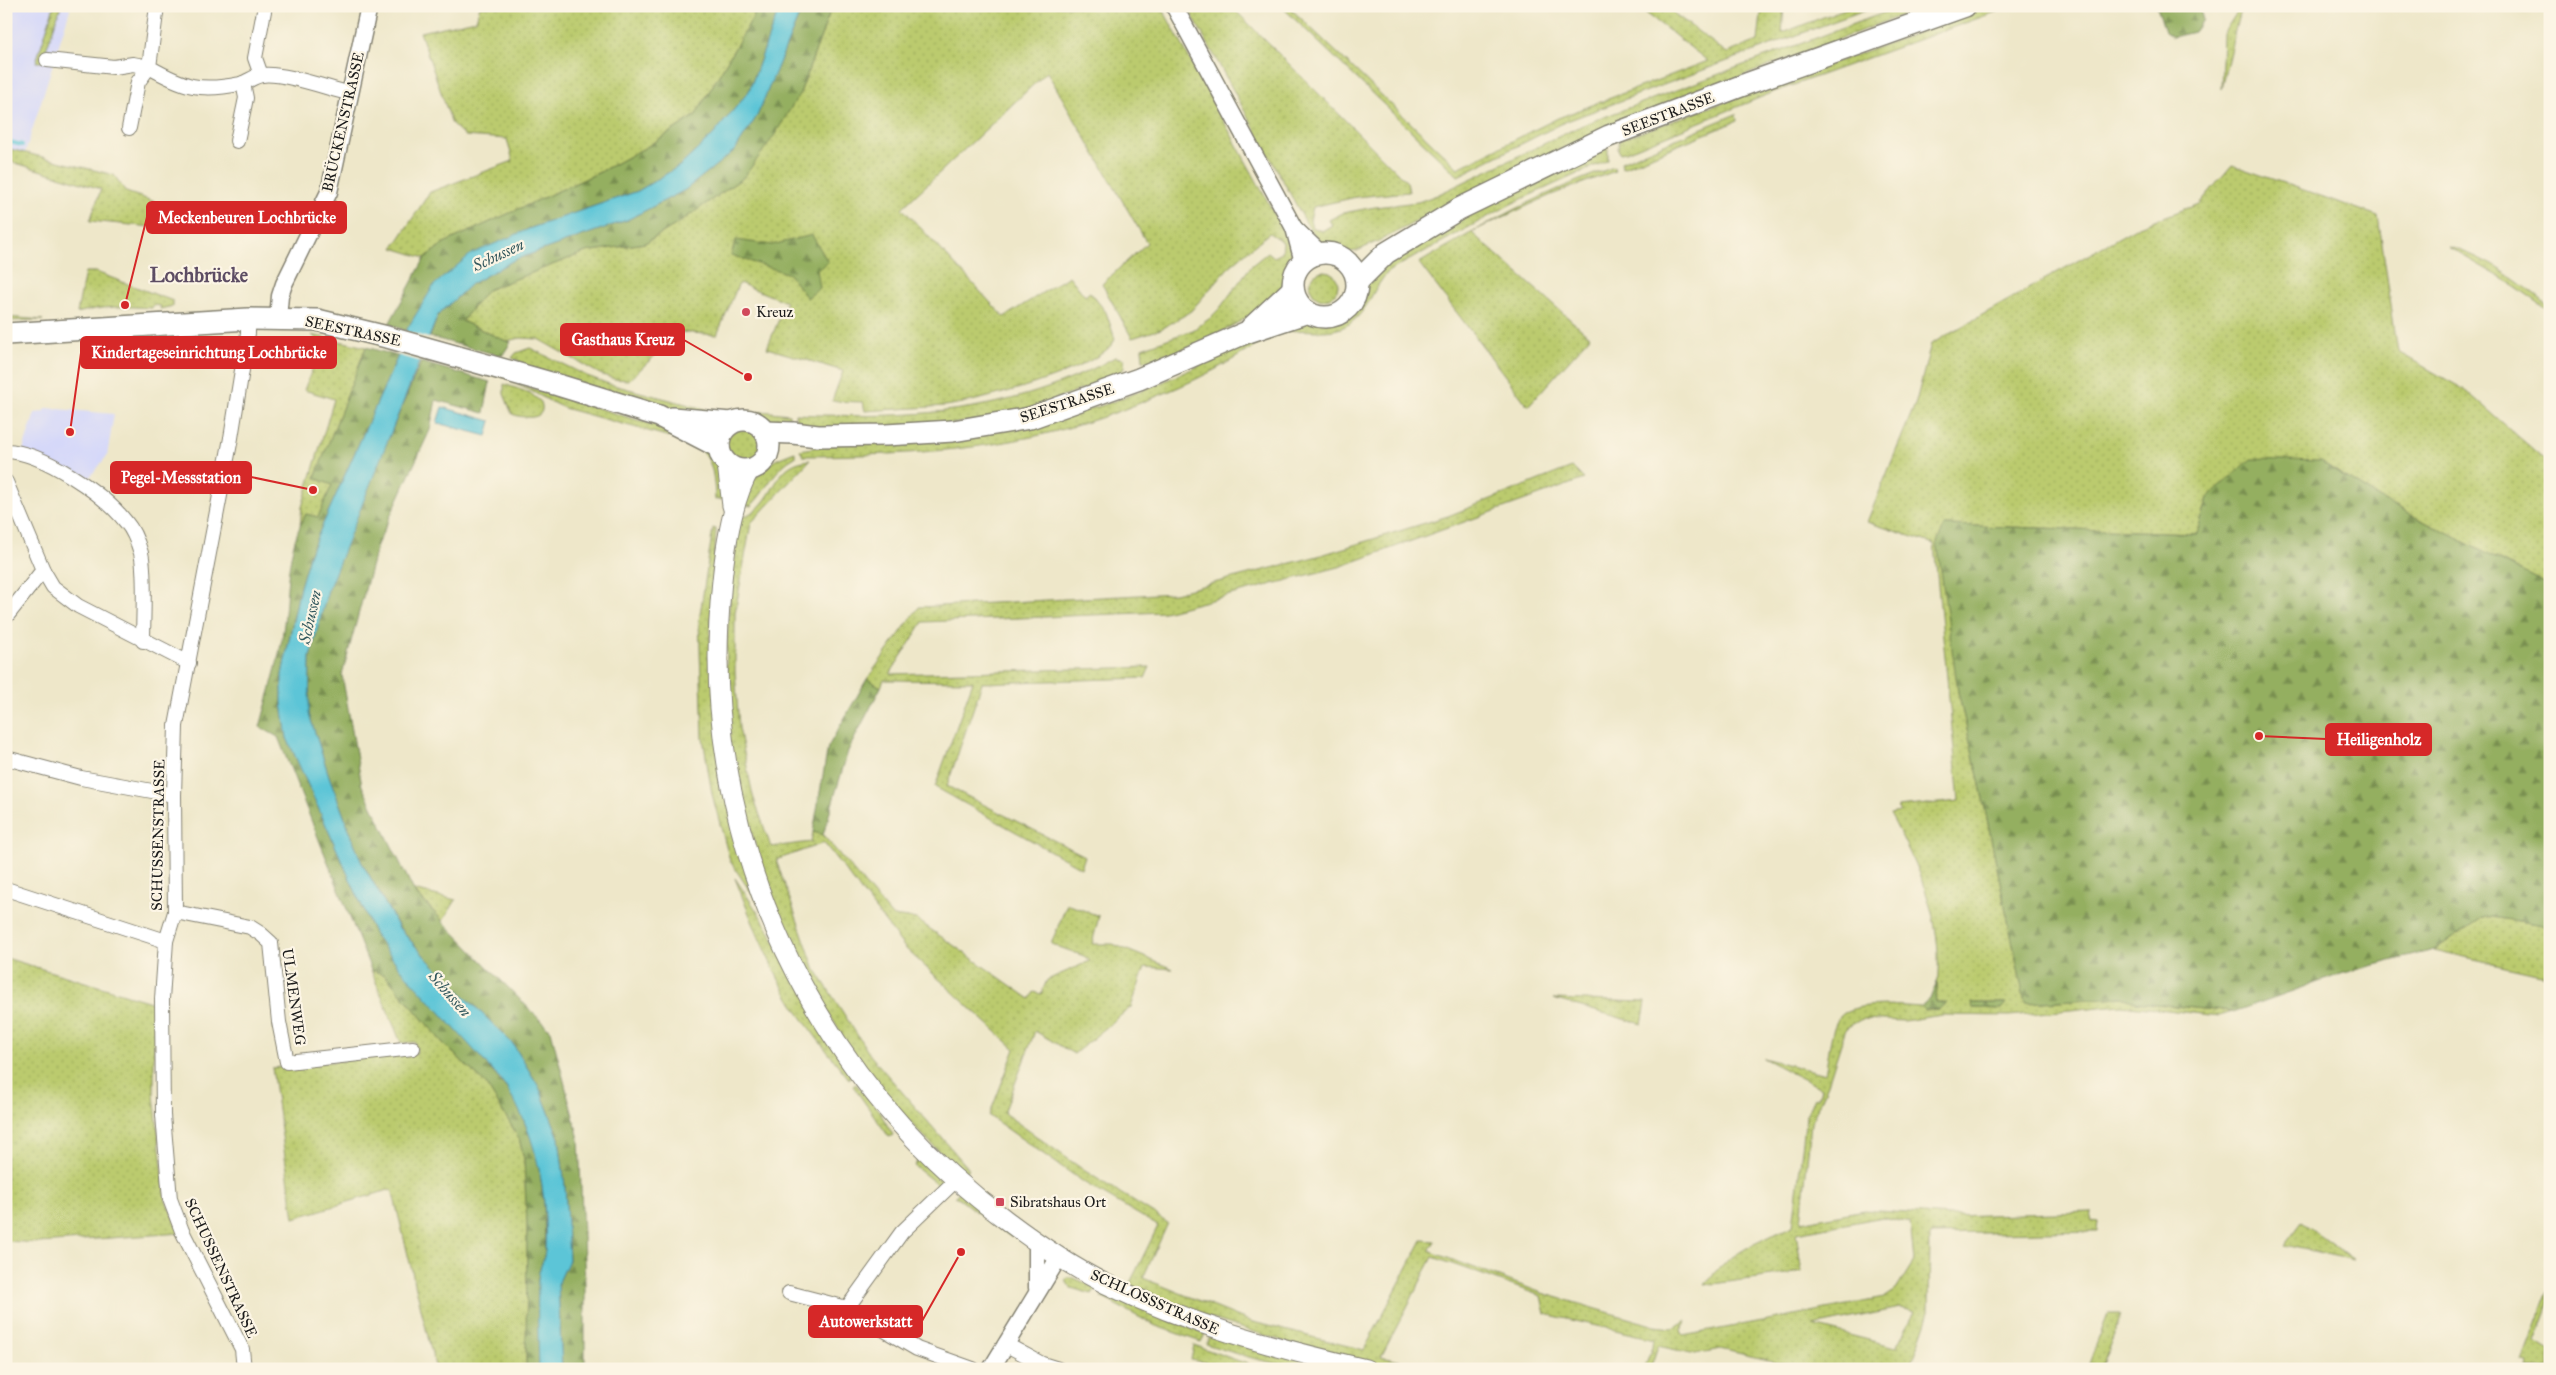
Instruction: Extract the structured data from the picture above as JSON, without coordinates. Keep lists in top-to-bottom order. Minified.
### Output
{"streets":{"main road":["SEESTRASSE","SCHLOSSSTRASSE"],"street":["BRÜCKENSTRASSE","SCHUSSENSTRASSE","ULMENWEG"]},"crossings":[["SEESTRASSE","BRÜCKENSTRASSE"],["SEESTRASSE","SCHUSSENSTRASSE"],["SEESTRASSE","SCHLOSSSTRASSE"],["SCHUSSENSTRASSE","ULMENWEG"]],"districts":["Lochbrücke"],"water":["Schussen"],"places":{"other":["Meckenbeuren Lochbrücke","Kreuz","Gasthaus Kreuz","Kindertageseinrichtung Lochbrücke","Pegel-Messstation","Heiligenholz","Autowerkstatt"],"transit":["Sibratshaus Ort"]}}
